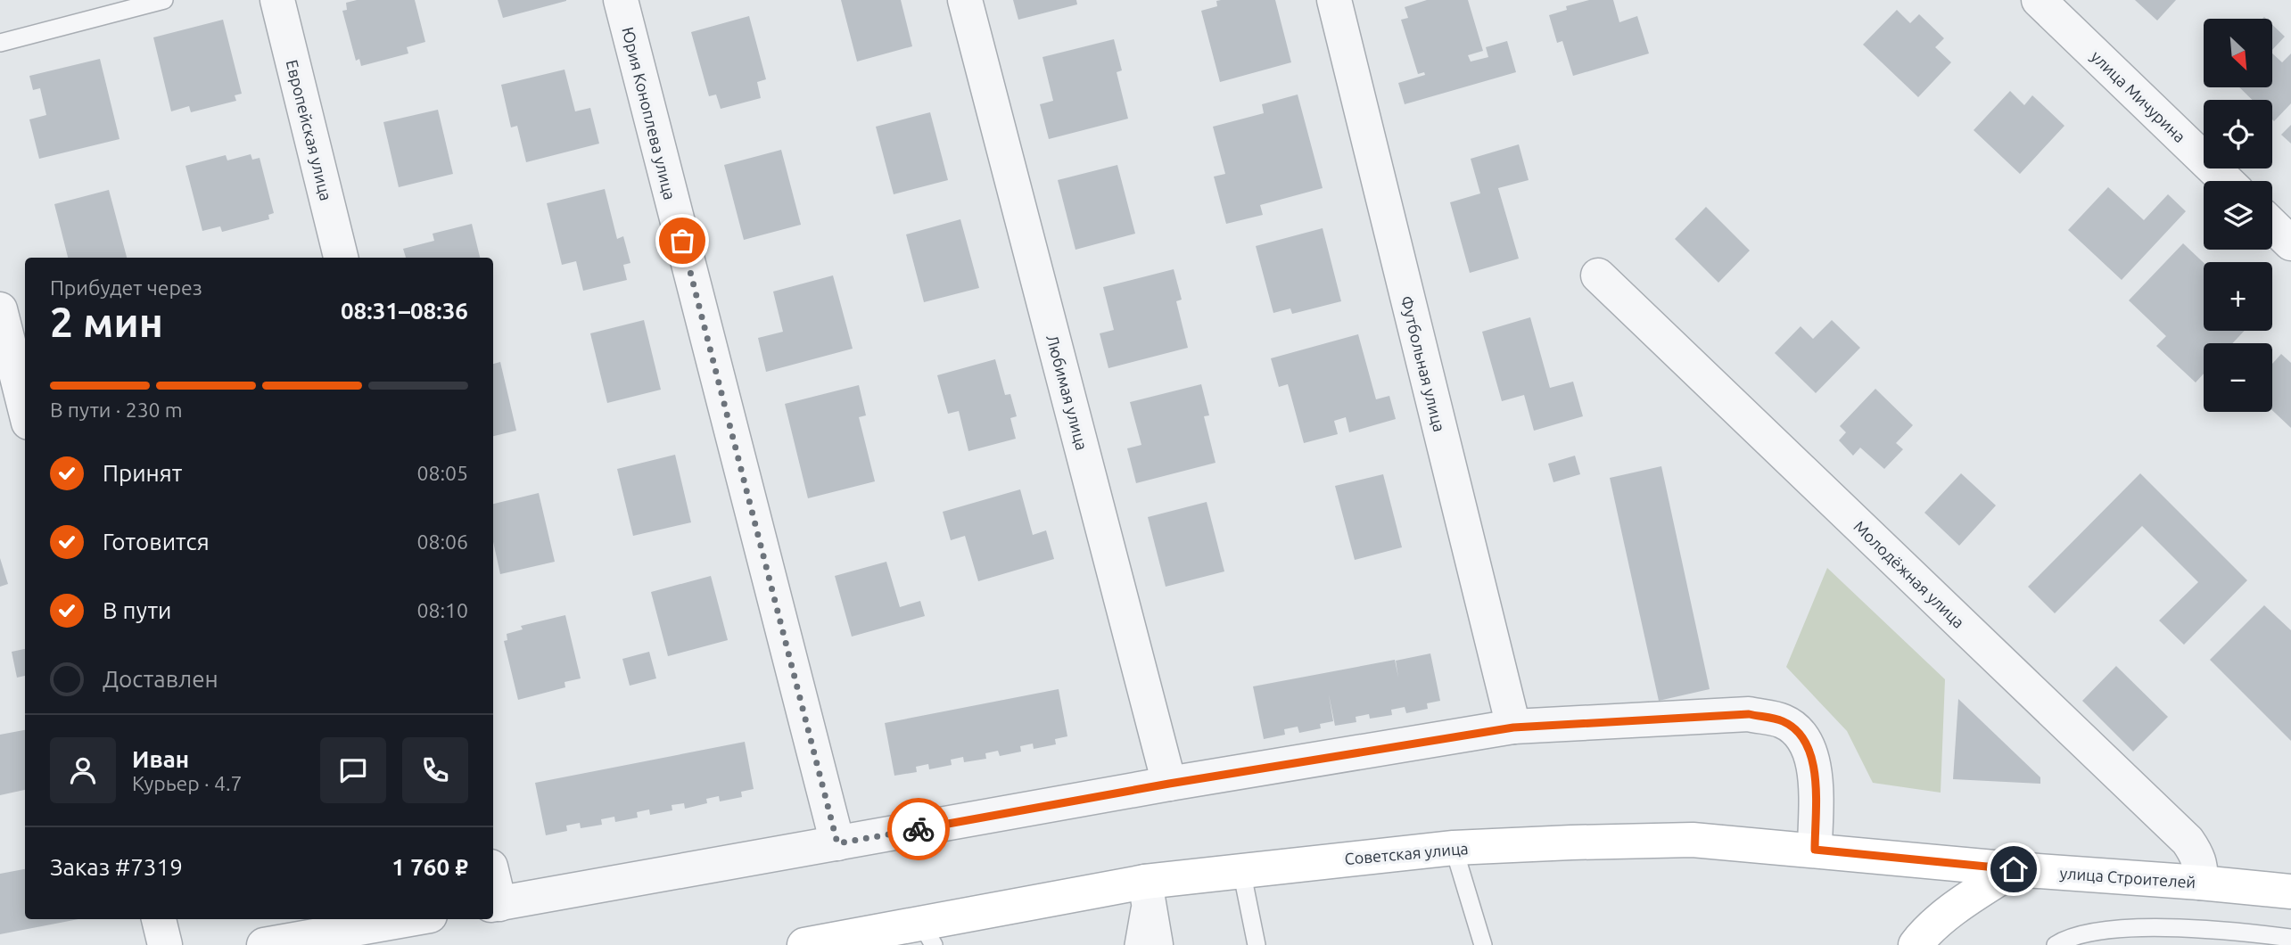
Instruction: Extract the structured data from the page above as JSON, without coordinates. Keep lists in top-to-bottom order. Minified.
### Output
{"streets":{"main road":["Советская улица","улица Строителей"],"street":["улица Мичурина","Юрия Коноплева улица","Европейская улица","Футбольная улица","Любимая улица","Молодёжная улица"]},"crossings":[["Молодёжная улица","улица Строителей"],["Советская улица","улица Строителей"]],"north":"bottom right","page":{"map_buttons":["+","−"],"heading":["2 мин","Прибудет через","08:31–08:36"],"panel":["Иван","Курьер · 4.7","Заказ #7319","1 760 ₽"],"bar":"В пути · 230 m","list":[["Принят","08:05"],["Готовится","08:06"],["В пути","08:10"],"Доставлен"]}}
